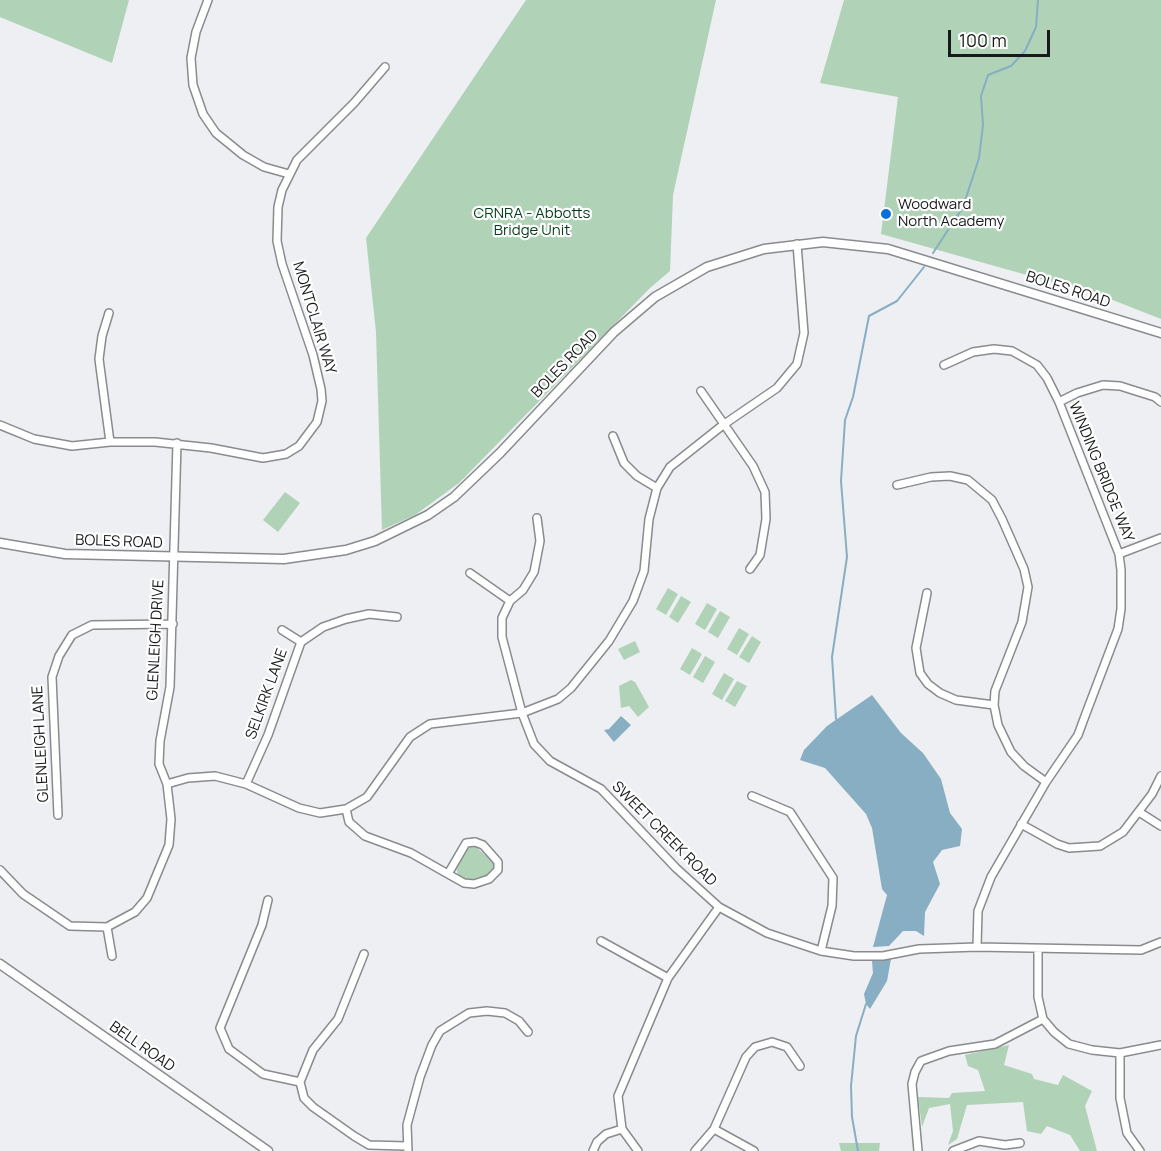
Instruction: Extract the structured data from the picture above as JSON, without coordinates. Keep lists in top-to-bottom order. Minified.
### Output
{"streets":{"street":["BOLES ROAD","MONTCLAIR WAY","WINDING BRIDGE WAY","GLENLEIGH DRIVE","SELKIRK LANE","GLENLEIGH LANE","SWEET CREEK ROAD","BELL ROAD"]},"crossings":[["BOLES ROAD","GLENLEIGH DRIVE"],["MONTCLAIR WAY","GLENLEIGH DRIVE"],["WINDING BRIDGE WAY","SWEET CREEK ROAD"],["GLENLEIGH DRIVE","GLENLEIGH LANE"]],"parks":["CRNRA - Abbotts Bridge Unit"],"places":["Woodward North Academy"],"scale_bar":"100 m"}
